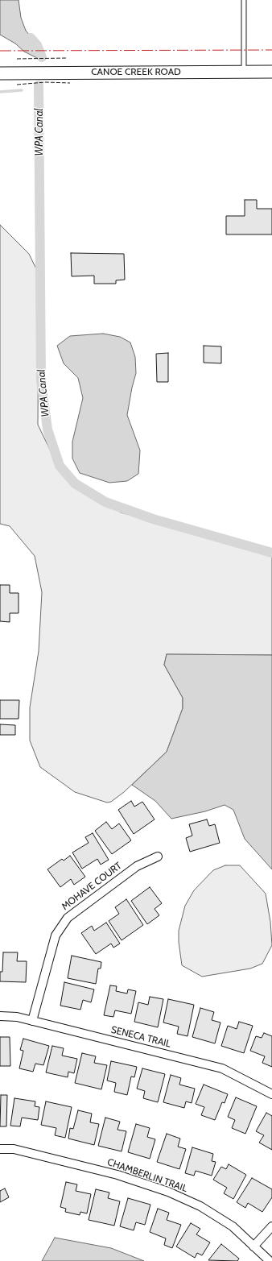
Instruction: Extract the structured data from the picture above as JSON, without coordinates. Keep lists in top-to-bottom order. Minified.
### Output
{"streets":{"main road":["CANOE CREEK ROAD"],"street":["MOHAVE COURT","SENECA TRAIL","CHAMBERLIN TRAIL"]},"crossings":[["MOHAVE COURT","SENECA TRAIL"]],"water":["WPA Canal"]}
